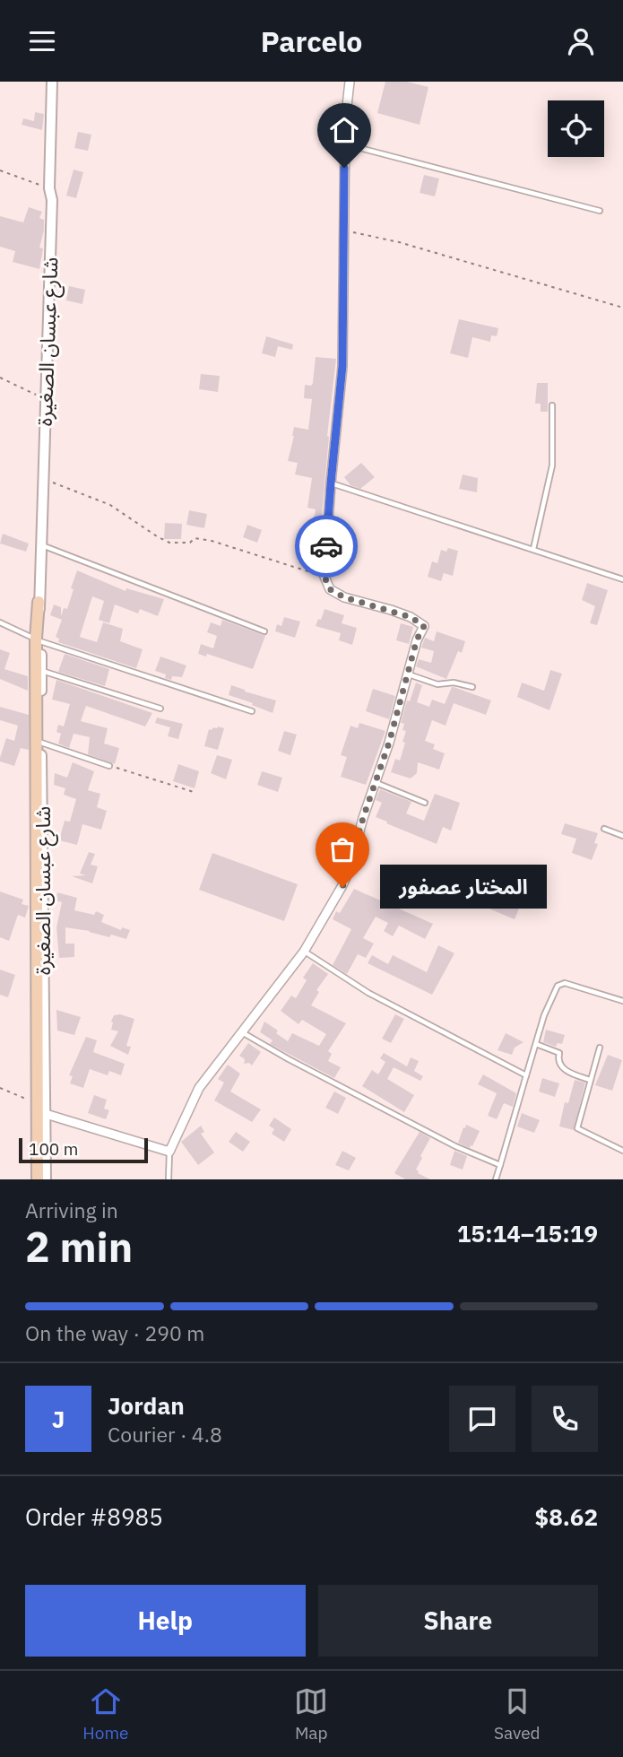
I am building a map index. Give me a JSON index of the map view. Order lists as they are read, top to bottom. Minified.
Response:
{"streets":{"main road":["شارع عبسان الصغيرة"]},"places":["المختار عصفور"],"scale_bar":"100 m","page":{"header":"Parcelo","bubble":"المختار عصفور","scale":"100 m","heading":["2 min","Arriving in","15:14–15:19"],"panel":["Jordan","Courier · 4.8","Order #8985","$8.62"],"bar":"On the way · 290 m","round":"J","buttons":["Help","Share"],"tabs":["Home","Map","Saved"]}}
